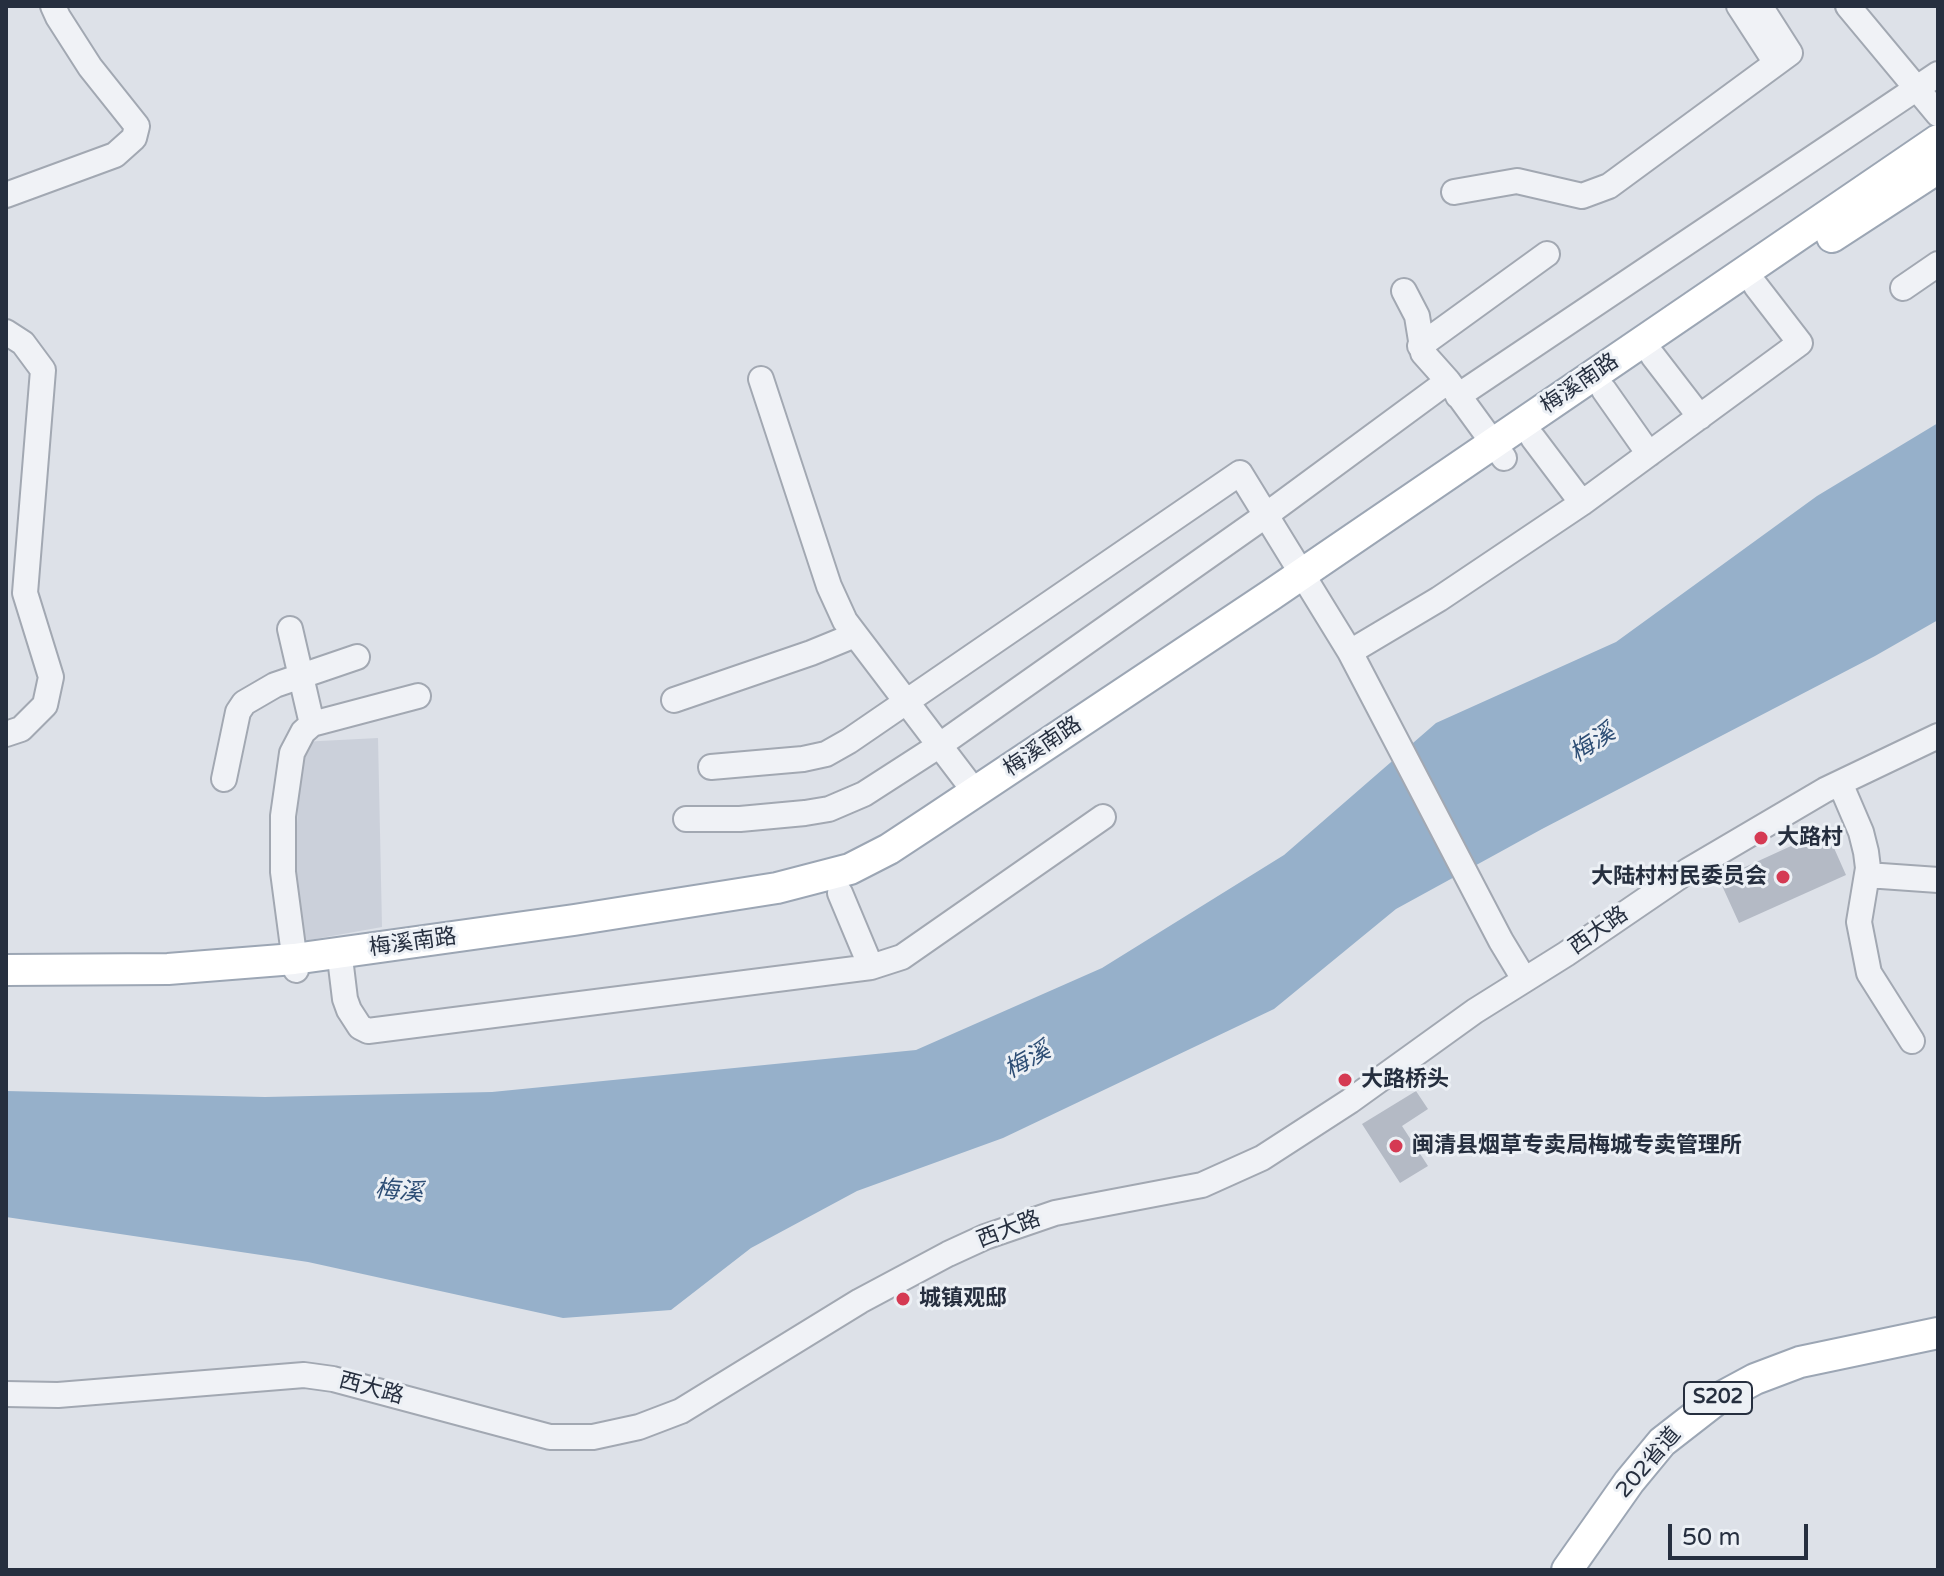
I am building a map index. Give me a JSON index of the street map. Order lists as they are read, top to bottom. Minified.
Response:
{"streets":{"main road":["梅溪南路","S202","202省道"],"street":["西大路"]},"water":["梅溪"],"places":["大路村","大陆村村民委员会","大路桥头","闽清县烟草专卖局梅城专卖管理所","城镇观邸"],"scale_bar":"50 m"}
